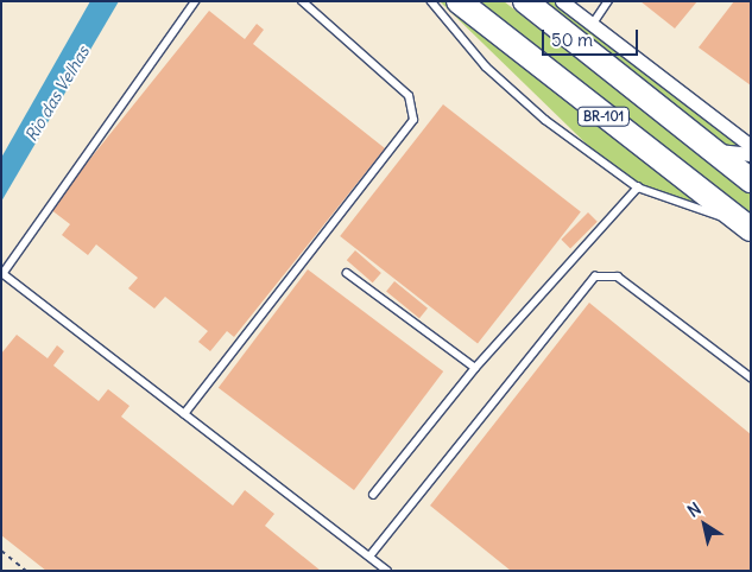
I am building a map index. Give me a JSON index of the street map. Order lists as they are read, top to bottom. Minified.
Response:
{"streets":{"highway":["BR-101"]},"water":["Rio das Velhas"],"scale_bar":"50 m","north":"top left"}
